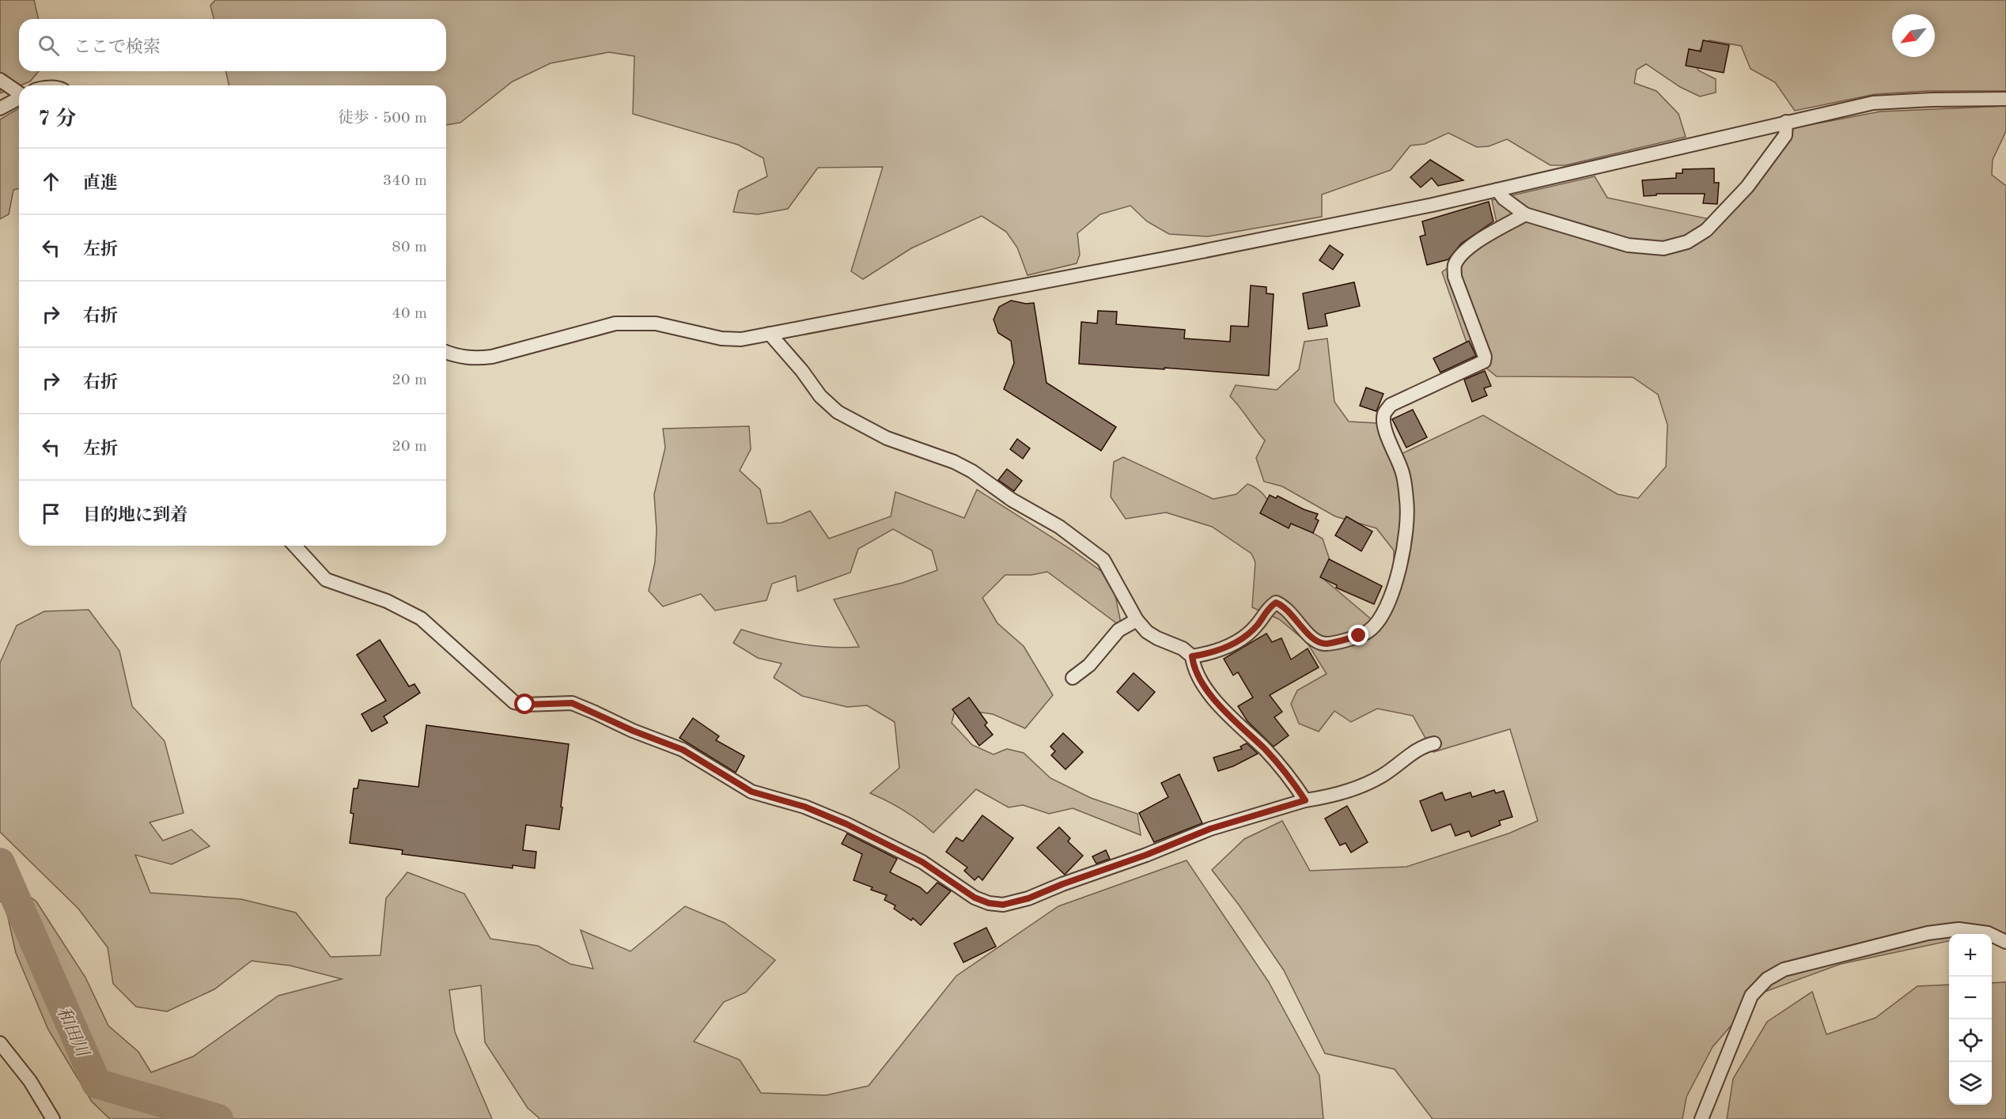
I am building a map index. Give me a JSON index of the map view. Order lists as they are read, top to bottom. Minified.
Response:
{"water":["和田川"],"north":"bottom left","page":{"search":"ここで検索","heading":["7 分","徒歩 · 500 m"],"list":[["直進","340 m"],["左折","80 m"],["右折","40 m"],["右折","20 m"],["左折","20 m"],"目的地に到着"],"map_buttons":["+","−"]}}
